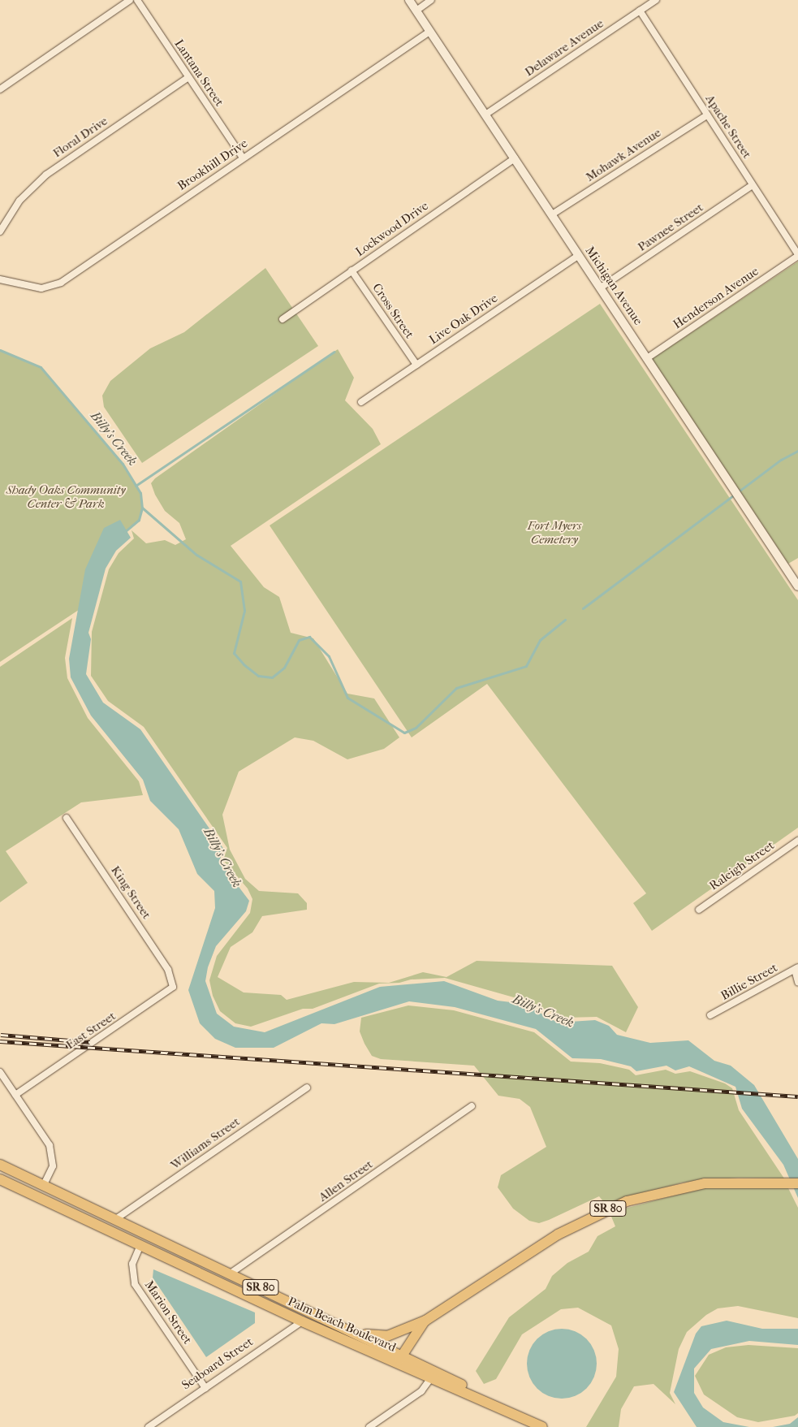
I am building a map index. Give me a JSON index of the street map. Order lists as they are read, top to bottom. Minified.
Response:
{"streets":{"main road":["SR 80","Palm Beach Boulevard"],"street":["Delaware Avenue","Lantana Street","Apache Street","Floral Drive","Mohawk Avenue","Brookhill Drive","Pawnee Street","Lockwood Drive","Michigan Avenue","Henderson Avenue","Cross Street","Live Oak Drive","Raleigh Street","King Street","Billie Street","East Street","Williams Street","Allen Street","Marion Street","Seaboard Street"]},"crossings":[["Delaware Avenue","Apache Street"],["Delaware Avenue","Michigan Avenue"],["Lantana Street","Floral Drive"],["Lantana Street","Brookhill Drive"],["Apache Street","Mohawk Avenue"],["Apache Street","Pawnee Street"],["Apache Street","Henderson Avenue"],["Mohawk Avenue","Michigan Avenue"],["Brookhill Drive","Michigan Avenue"],["Pawnee Street","Michigan Avenue"],["Lockwood Drive","Michigan Avenue"],["Lockwood Drive","Cross Street"],["Michigan Avenue","Henderson Avenue"],["Michigan Avenue","Live Oak Drive"],["Cross Street","Live Oak Drive"],["King Street","East Street"],["Williams Street","Palm Beach Boulevard"],["Allen Street","Palm Beach Boulevard"],["SR 80","Palm Beach Boulevard"],["Marion Street","Palm Beach Boulevard"],["Marion Street","Seaboard Street"],["Palm Beach Boulevard","Seaboard Street"]],"water":["Billy's Creek"],"parks":["Shady Oaks Community Center & Park","Fort Myers Cemetery"]}
